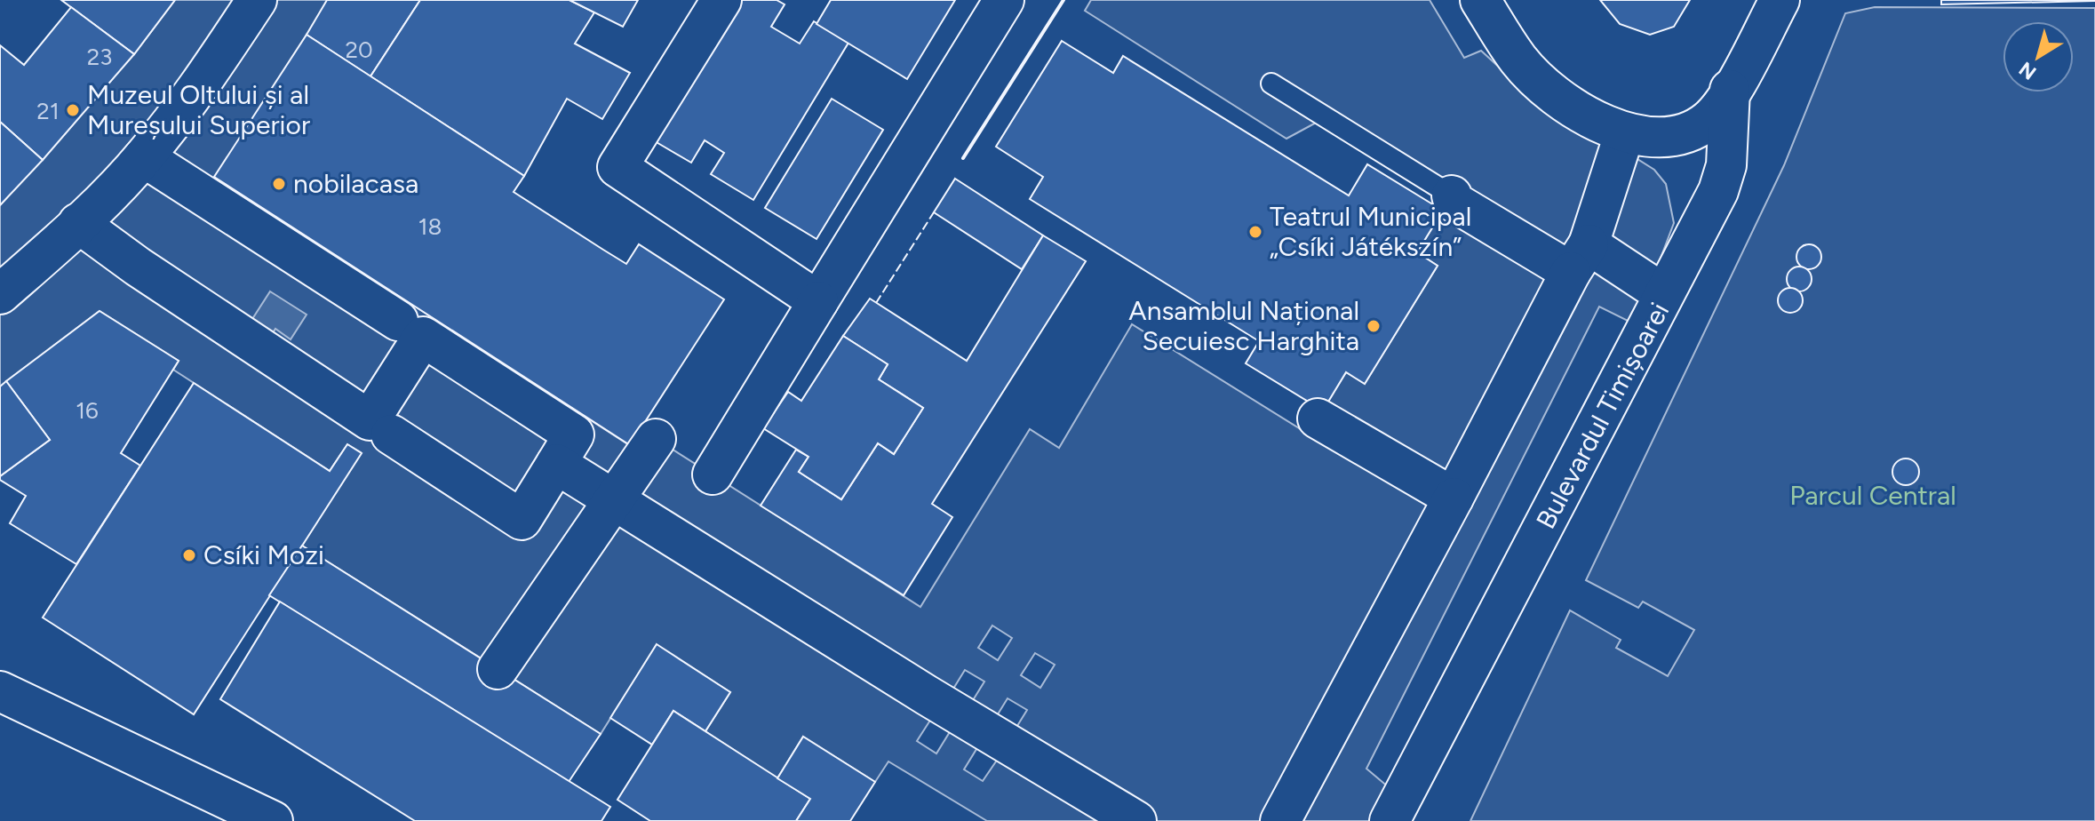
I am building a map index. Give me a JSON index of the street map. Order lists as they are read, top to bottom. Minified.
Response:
{"streets":{"street":["Bulevardul Timișoarei"]},"parks":["Parcul Central"],"places":["Muzeul Oltului și al Mureșului Superior","nobilacasa","Teatrul Municipal „Csíki Játékszín”","Ansamblul Național Secuiesc Harghita","Csíki Mozi"],"house_numbers":["20","23","21","18","16"],"north":"bottom left"}
